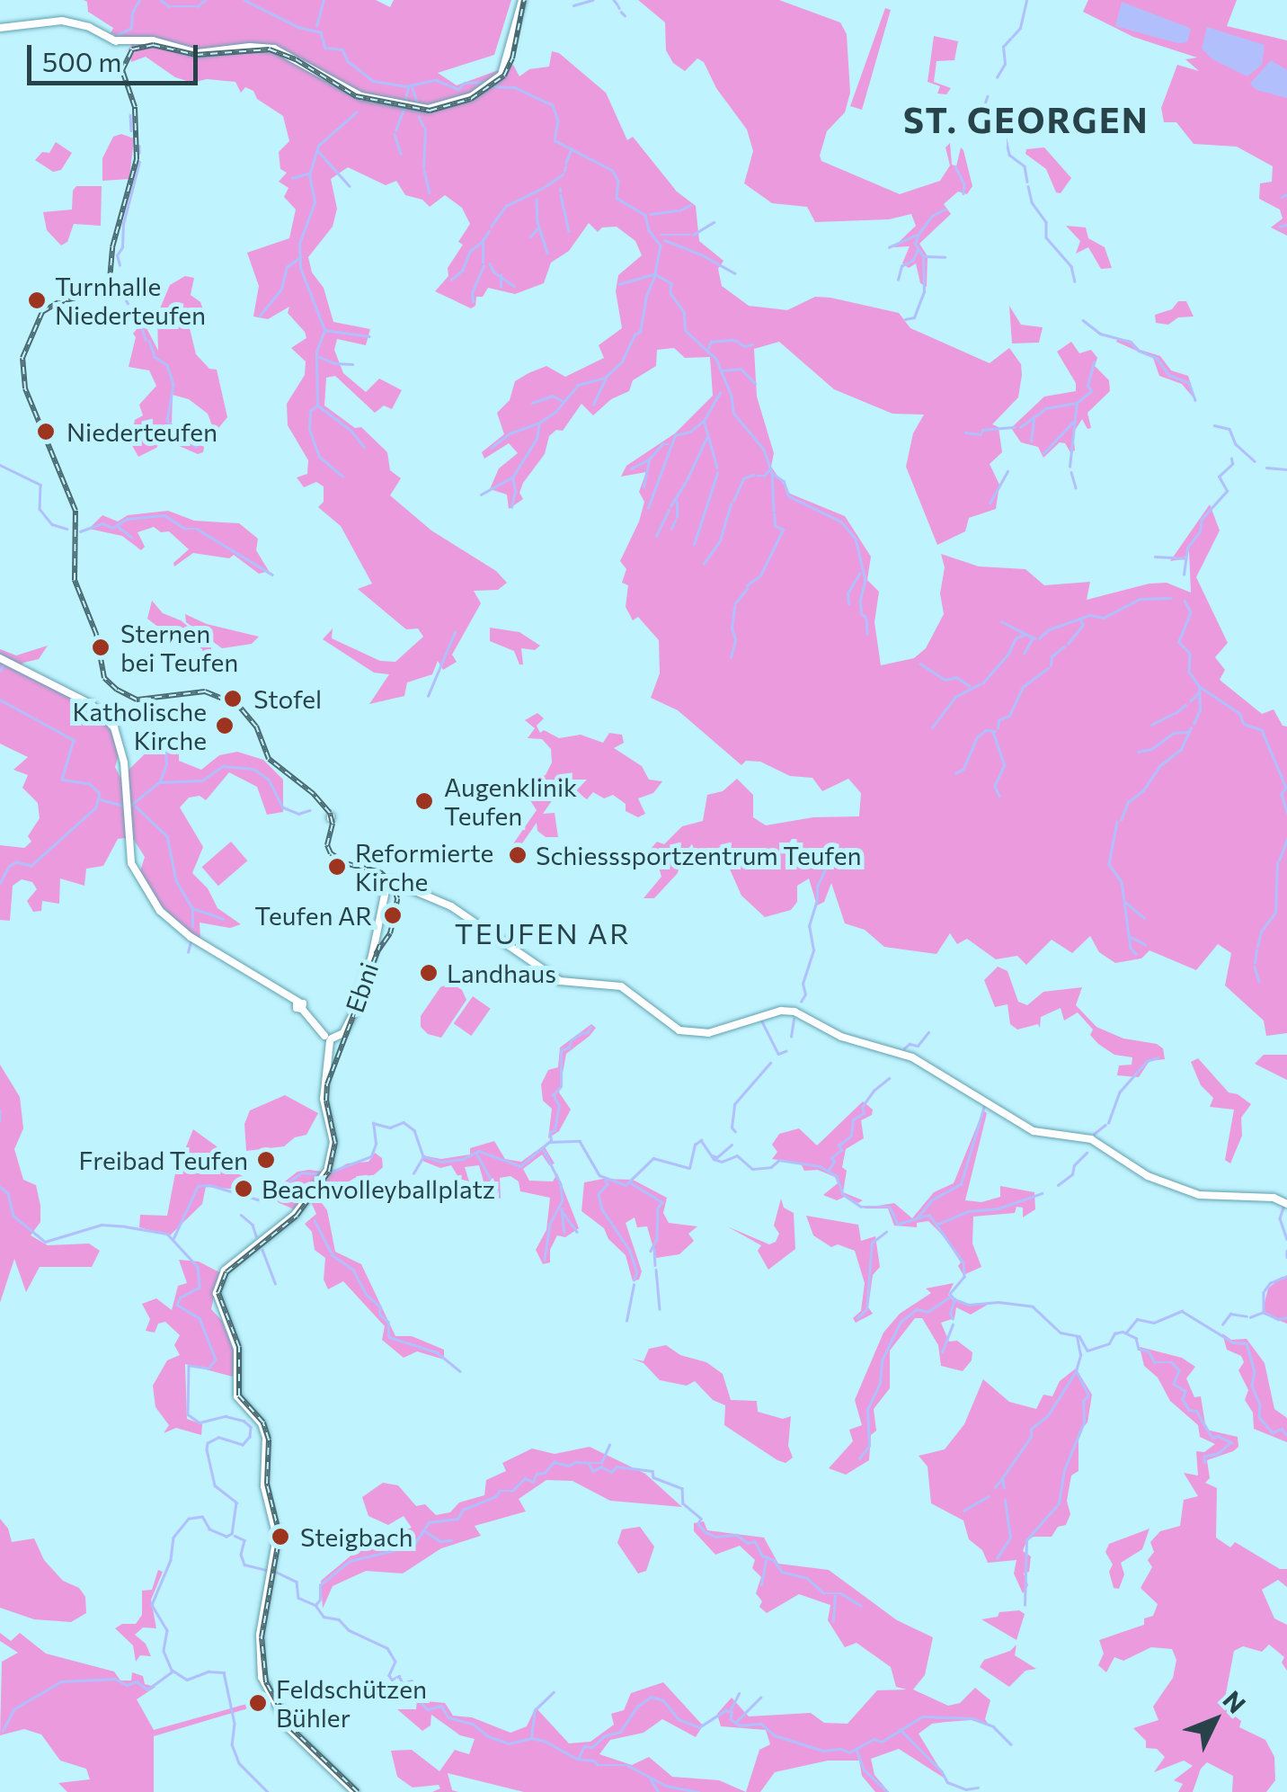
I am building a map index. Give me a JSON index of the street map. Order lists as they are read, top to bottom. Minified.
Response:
{"streets":{"main road":["Ebni"]},"districts":["ST. GEORGEN","TEUFEN AR"],"places":["Turnhalle Niederteufen","Niederteufen","Sternen bei Teufen","Stofel","Katholische Kirche","Augenklinik Teufen","Schiesssportzentrum Teufen","Reformierte Kirche","Teufen AR","Landhaus","Freibad Teufen","Beachvolleyballplatz","Steigbach","Feldschützen Bühler"],"scale_bar":"500 m","north":"top right"}
